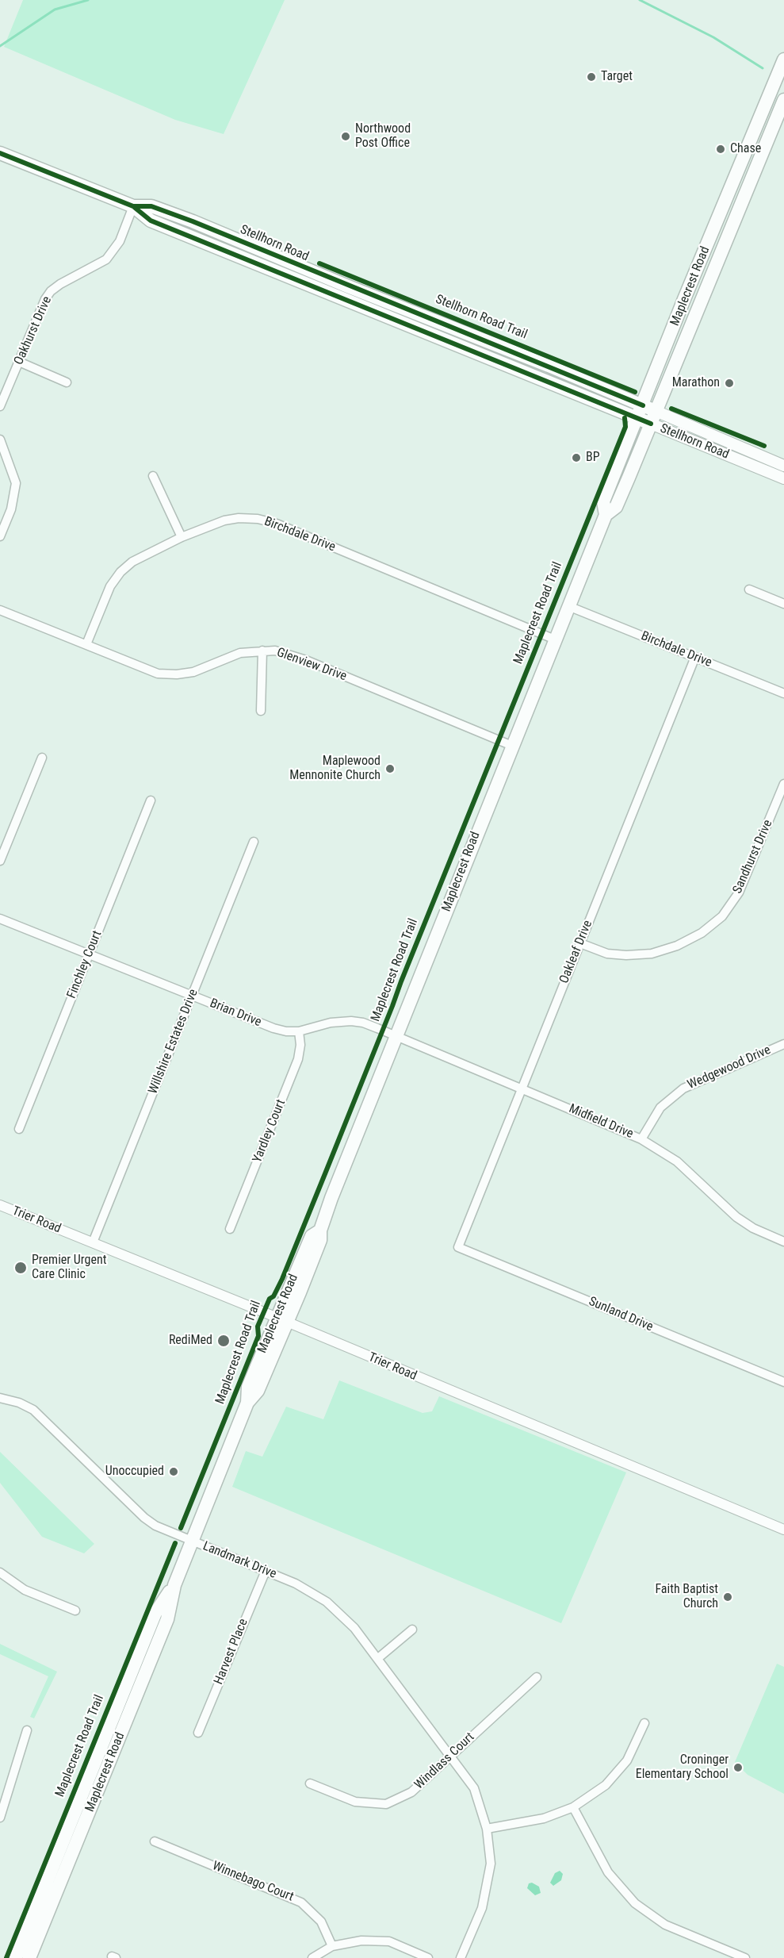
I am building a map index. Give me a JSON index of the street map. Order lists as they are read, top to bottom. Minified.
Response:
{"streets":{"main road":["Stellhorn Road","Maplecrest Road"],"street":["Oakhurst Drive","Birchdale Drive","Glenview Drive","Sandhurst Drive","Oakleaf Drive","Finchley Court","Brian Drive","Willshire Estates Drive","Wedgewood Drive","Midfield Drive","Yardley Court","Trier Road","Sunland Drive","Landmark Drive","Harvest Place","Windlass Court","Winnebago Court"],"cycle path":["Stellhorn Road Trail","Maplecrest Road Trail"]},"crossings":[["Stellhorn Road","Maplecrest Road"],["Stellhorn Road","Oakhurst Drive"],["Maplecrest Road","Birchdale Drive"],["Maplecrest Road","Glenview Drive"],["Maplecrest Road","Brian Drive"],["Maplecrest Road","Midfield Drive"],["Maplecrest Road","Trier Road"],["Maplecrest Road","Landmark Drive"],["Birchdale Drive","Glenview Drive"],["Birchdale Drive","Oakleaf Drive"],["Sandhurst Drive","Oakleaf Drive"],["Oakleaf Drive","Midfield Drive"],["Oakleaf Drive","Sunland Drive"],["Finchley Court","Brian Drive"],["Brian Drive","Willshire Estates Drive"],["Brian Drive","Midfield Drive"],["Brian Drive","Yardley Court"],["Willshire Estates Drive","Trier Road"],["Wedgewood Drive","Midfield Drive"],["Landmark Drive","Harvest Place"],["Landmark Drive","Windlass Court"]],"places":["Target","Northwood Post Office","Chase","Marathon","BP","Maplewood Mennonite Church","Premier Urgent Care Clinic","RediMed","Unoccupied","Faith Baptist Church","Croninger Elementary School"]}
